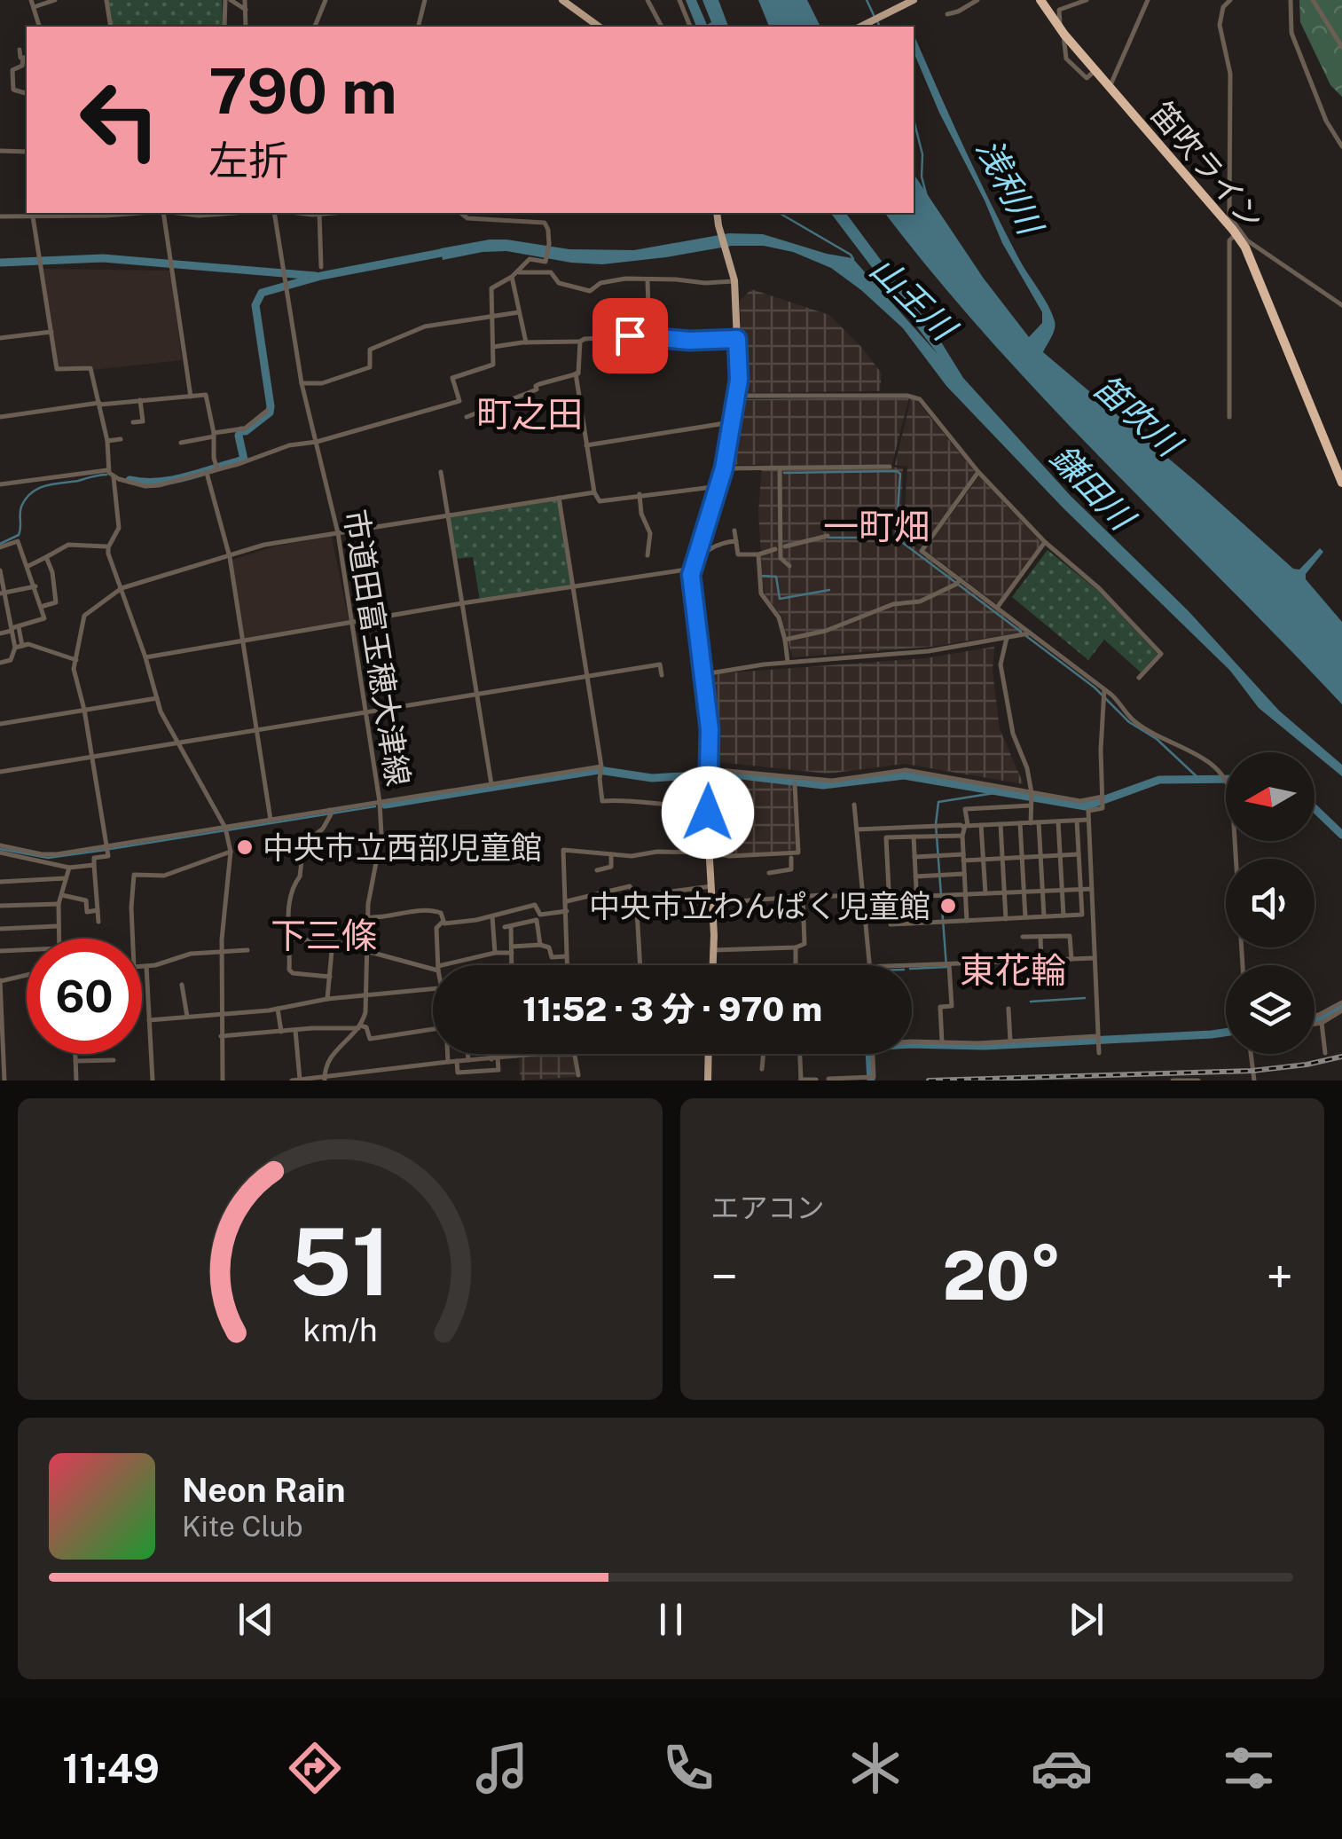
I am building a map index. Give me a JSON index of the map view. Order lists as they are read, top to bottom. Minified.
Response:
{"streets":{"highway":["笛吹ライン"],"street":["市道田富玉穂大津線"]},"districts":["町之田","一町畑","下三條","東花輪"],"water":["浅利川","山王川","笛吹川","鎌田川"],"places":["中央市立西部児童館","中央市立わんぱく児童館"],"north":"left","page":{"turn":["790 m","左折"],"limit":"60","trip":"11:52 · 3 分 · 970 m","tile":"エアコン","heat":["−","20°","+"],"song":["Neon Rain","Kite Club"],"tabs":"11:49","gauge":["51","km/h"]}}
